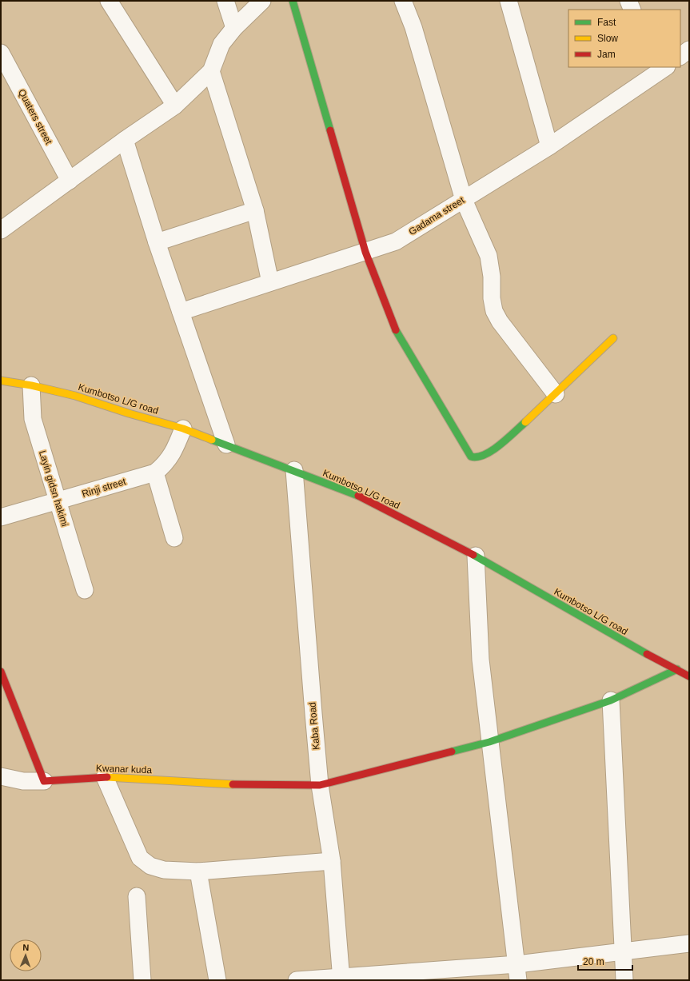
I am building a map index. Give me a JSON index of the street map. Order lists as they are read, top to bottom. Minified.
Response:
{"streets":{"street":["Quaters street","Gadama street","Kumbotso L/G road","Rinji street","Layin gidsn hakimi","Kaba Road","Kwanar kuda"]},"crossings":[["Kumbotso L/G road","Rinji street"],["Kumbotso L/G road","Layin gidsn hakimi"],["Kumbotso L/G road","Kaba Road"],["Kumbotso L/G road","Kwanar kuda"],["Rinji street","Layin gidsn hakimi"],["Kaba Road","Kwanar kuda"]],"legend":["Fast","Slow","Jam"],"scale_bar":"20 m","north":"top"}
